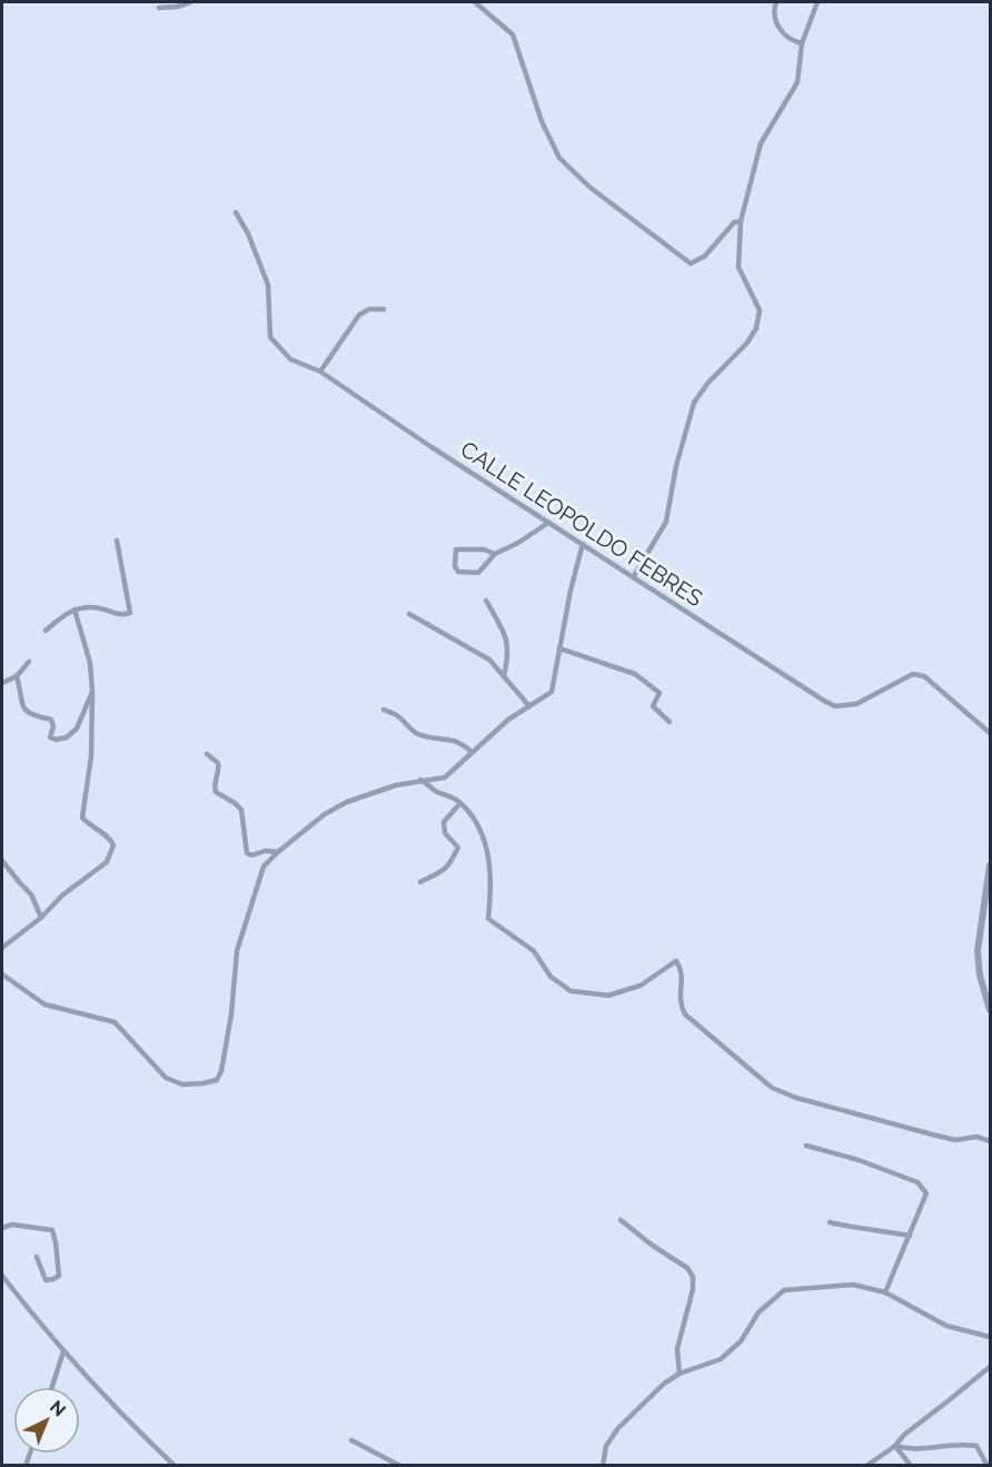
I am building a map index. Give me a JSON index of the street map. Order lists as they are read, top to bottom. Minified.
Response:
{"streets":{"street":["CALLE LEOPOLDO FEBRES"]},"north":"top right"}
